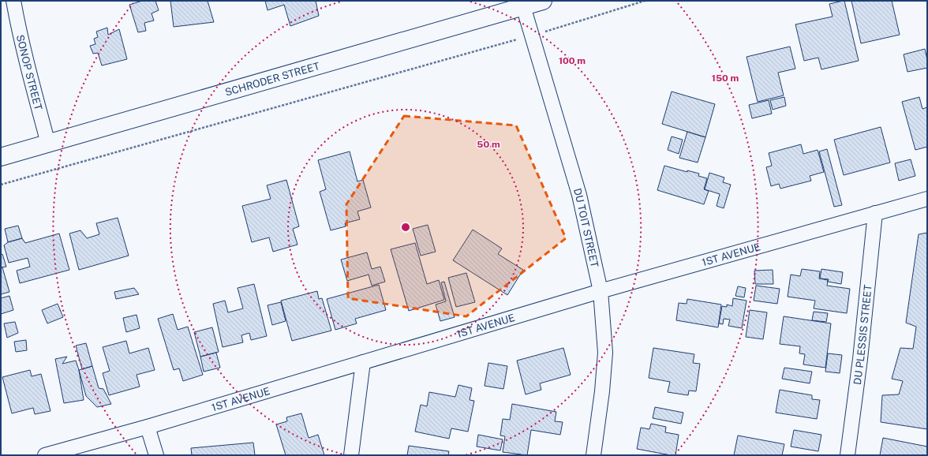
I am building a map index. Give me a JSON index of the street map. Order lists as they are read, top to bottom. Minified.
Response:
{"streets":{"highway":["SCHRODER STREET"],"street":["SONOP STREET","DU TOIT STREET","1ST AVENUE","DU PLESSIS STREET"]},"crossings":[["SONOP STREET","SCHRODER STREET"],["SCHRODER STREET","DU TOIT STREET"],["DU TOIT STREET","1ST AVENUE"],["1ST AVENUE","DU PLESSIS STREET"]],"rings":["100 m","150 m","50 m"]}
